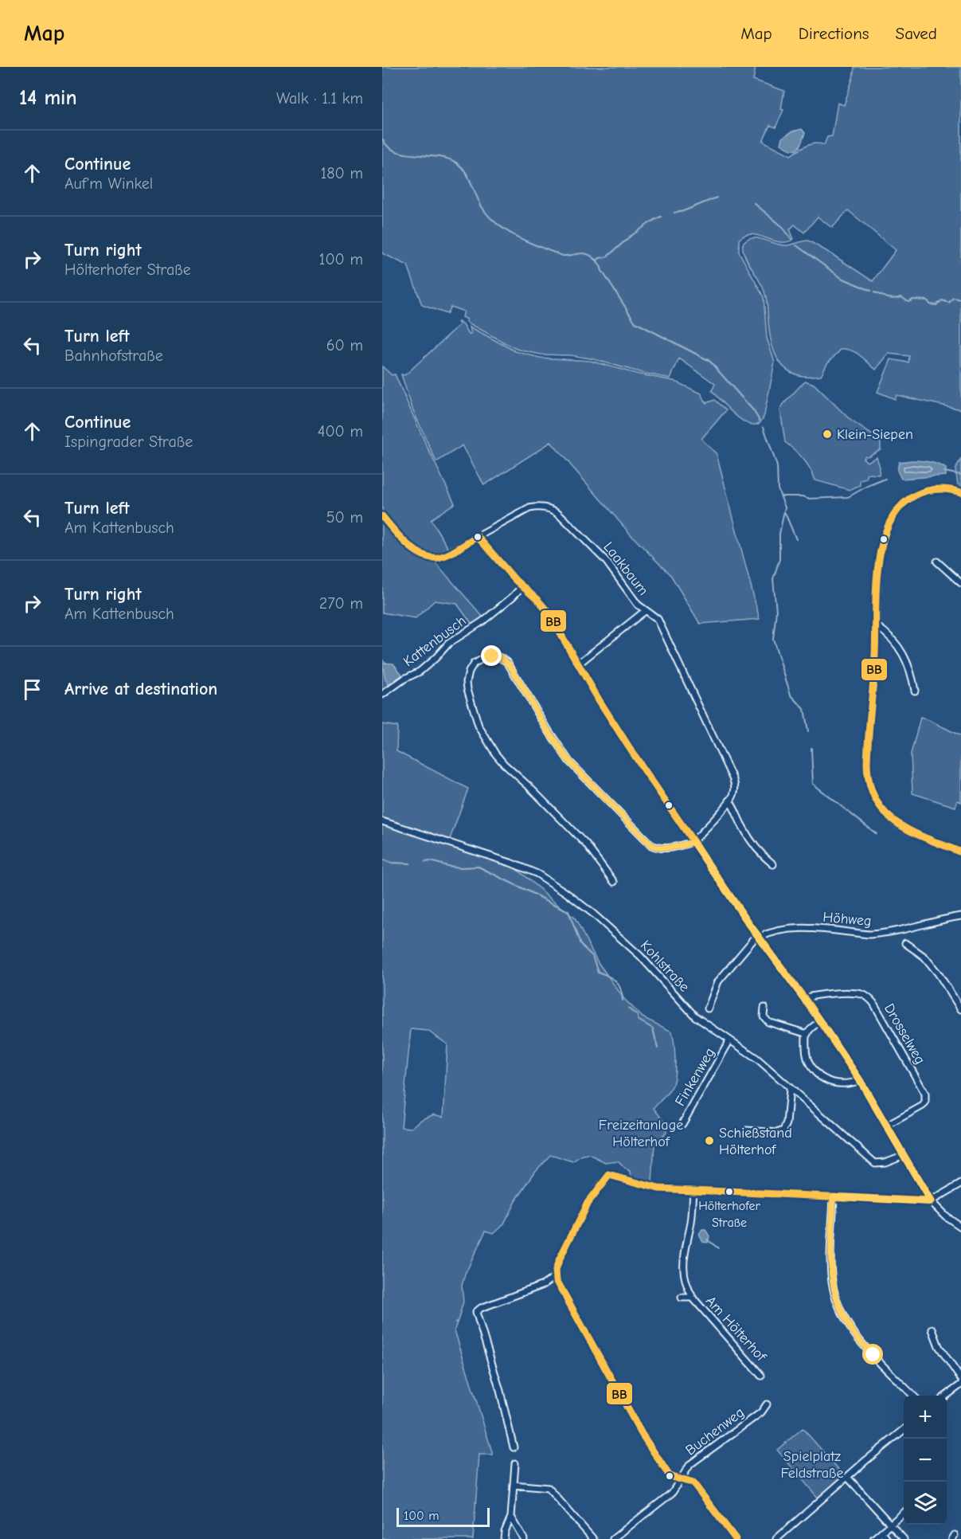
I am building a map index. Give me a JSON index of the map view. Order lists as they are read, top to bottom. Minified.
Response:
{"streets":{"street":["Laakbaum","Kattenbusch","Höhweg","Kohlstraße","Drosselweg","Finkenweg","Am Hölterhof","Buchenweg"]},"crossings":[["Kohlstraße","Finkenweg"]],"parks":["Freizeitanlage Hölterhof","Spielplatz Feldstraße"],"places":["Klein-Siepen","Schießstand Hölterhof","Hölterhofer Straße"],"lines":["transit line BB"],"scale_bar":"100 m","page":{"header":"Map","nav":["Map","Directions","Saved"],"heading":["14 min","Walk · 1.1 km"],"list":[["Continue","Auf'm Winkel","180 m"],["Turn right","Hölterhofer Straße","100 m"],["Turn left","Bahnhofstraße","60 m"],["Continue","Ispingrader Straße","400 m"],["Turn left","Am Kattenbusch","50 m"],["Turn right","Am Kattenbusch","270 m"],"Arrive at destination"],"map_buttons":["+","−"],"scale":"100 m"}}
